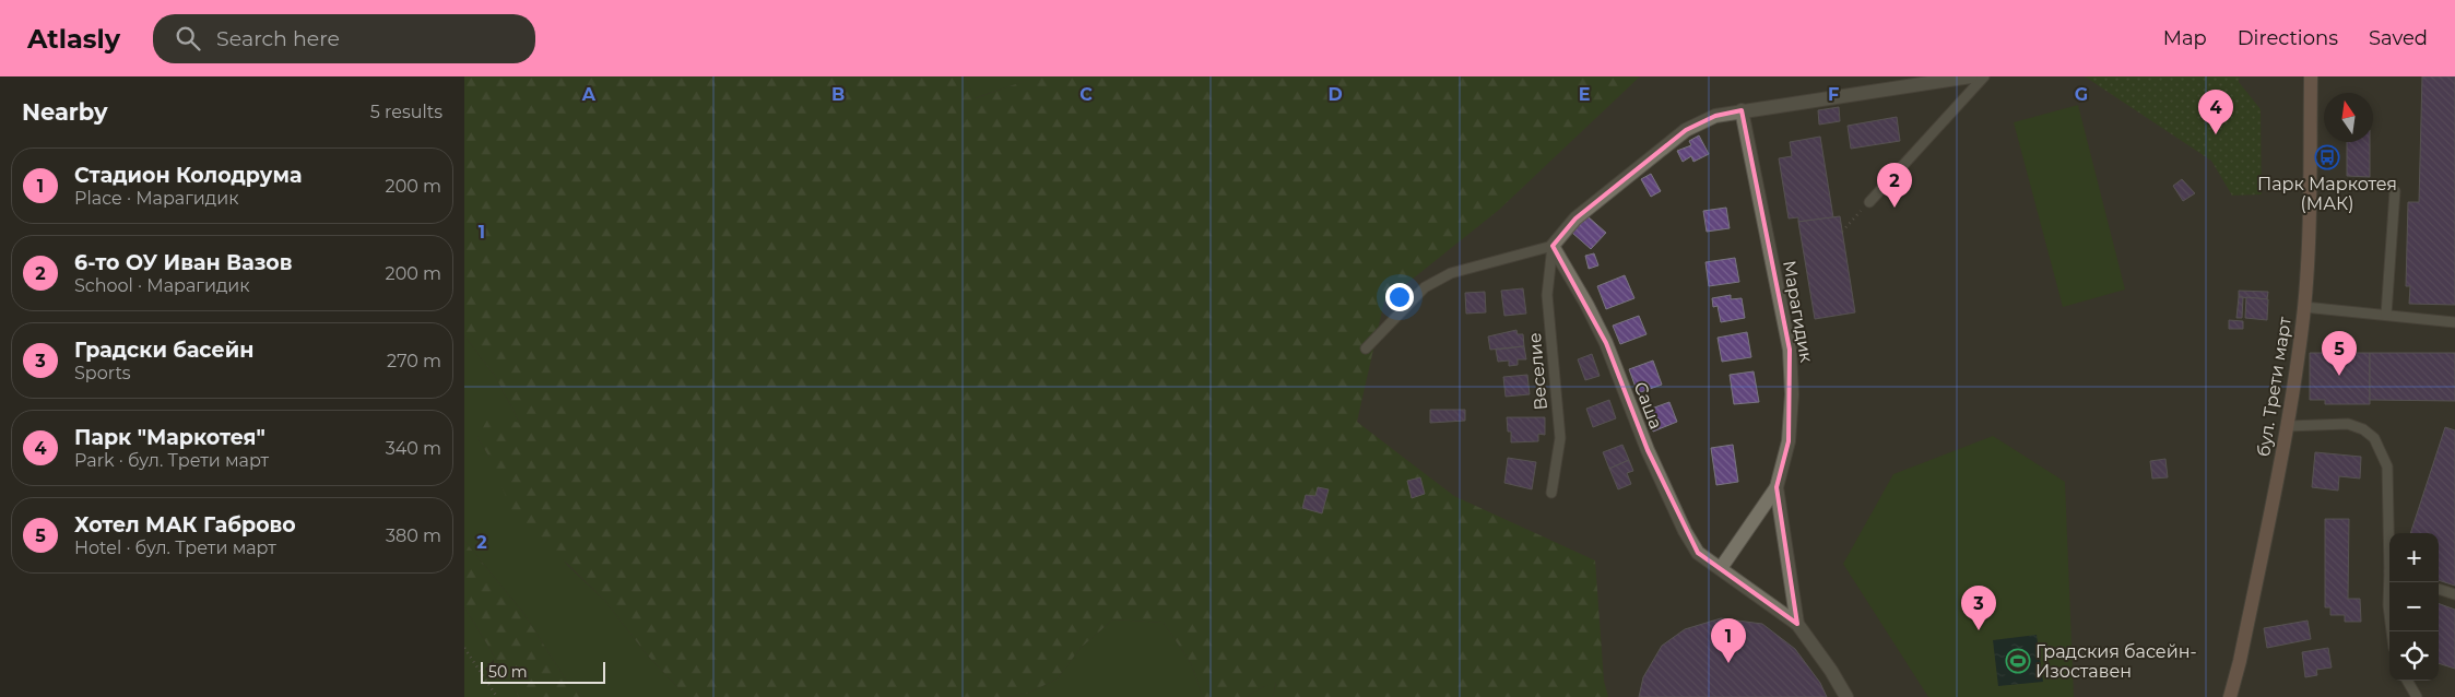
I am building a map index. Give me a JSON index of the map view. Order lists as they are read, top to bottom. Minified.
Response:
{"streets":{"street":["Марагидик","бул. Трети март","Саша"],"lane":["Веселие"]},"crossings":[["Марагидик","Саша"],["Веселие","Саша"]],"places":{"bus stop":["Парк Маркотея (МАК)"],"sports":["Градския басейн- Изоставен"]},"scale_bar":"50 m","north":"top","page":{"header":"Atlasly","search":"Search here","nav":["Map","Directions","Saved"],"heading":["Nearby","5 results"],"pins":["4","2","5","3","1"],"list":[{"mark":"1","name":"Стадион Колодрума","note":"Place · Марагидик","value":"200 m"},{"mark":"2","name":"6-то ОУ Иван Вазов","note":"School · Марагидик","value":"200 m"},{"mark":"3","name":"Градски басейн","note":"Sports","value":"270 m"},{"mark":"4","name":"Парк \"Маркотея\"","note":"Park · бул. Трети март","value":"340 m"},{"mark":"5","name":"Хотел МАК Габрово","note":"Hotel · бул. Трети март","value":"380 m"}],"map_buttons":["+","−"],"scale":"50 m"},"grid":{"columns":["A","B","C","D","E","F","G"],"rows":["1","2"]}}
